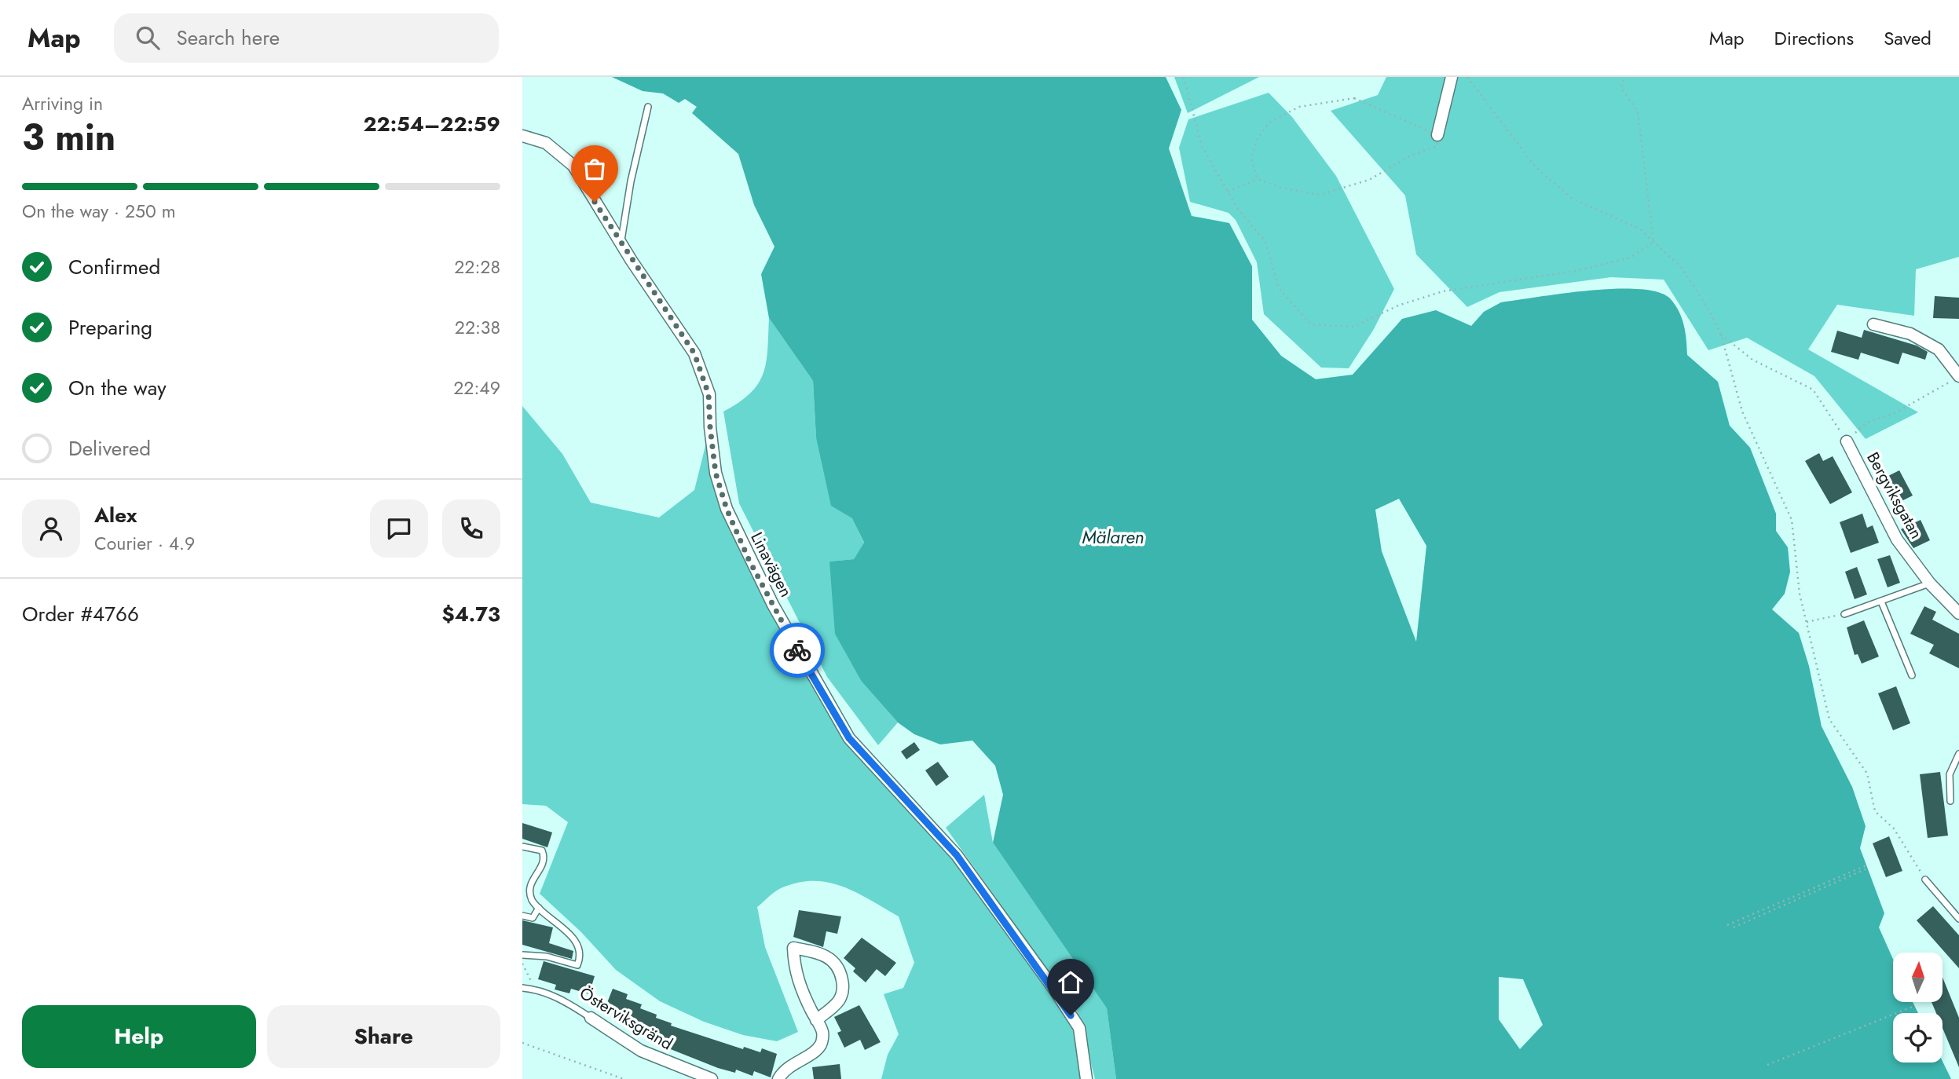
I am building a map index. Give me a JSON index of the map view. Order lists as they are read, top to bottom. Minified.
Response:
{"streets":{"street":["Bergviksgatan","Linavägen","Österviksgränd"]},"water":["Mälaren"],"north":"top","page":{"header":"Map","search":"Search here","nav":["Map","Directions","Saved"],"heading":["3 min","Arriving in","22:54–22:59"],"panel":["Alex","Courier · 4.9","Order #4766","$4.73"],"bar":"On the way · 250 m","list":[["Confirmed","22:28"],["Preparing","22:38"],["On the way","22:49"],"Delivered"],"buttons":["Help","Share"]}}
